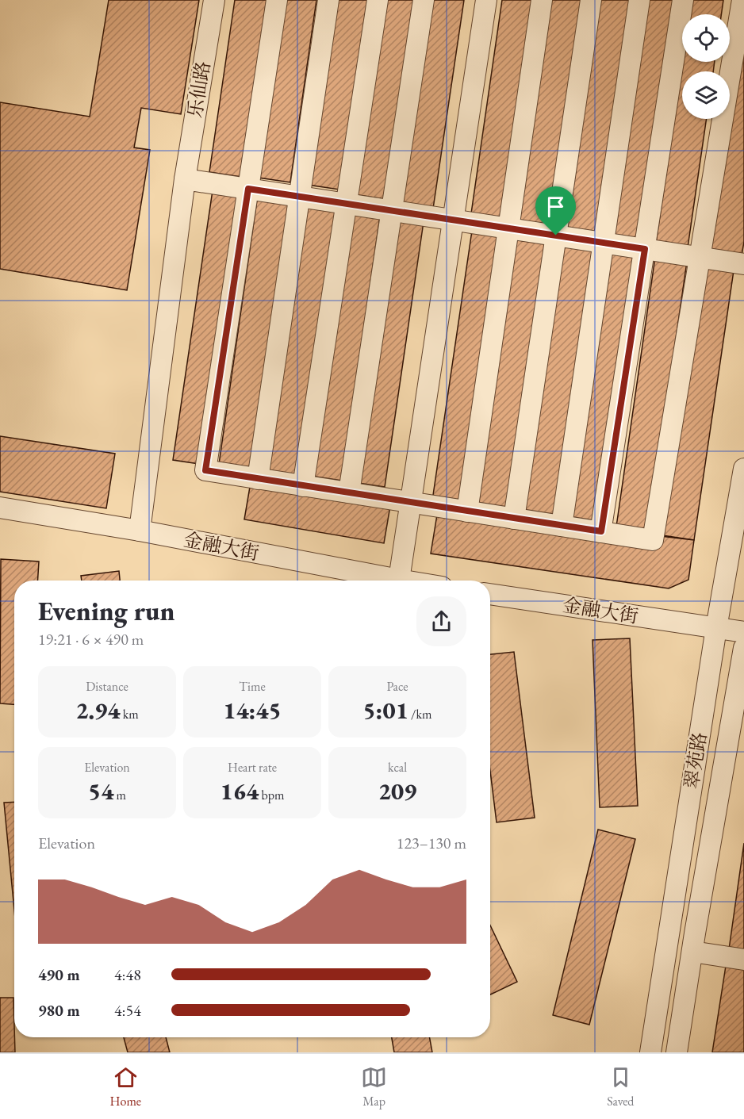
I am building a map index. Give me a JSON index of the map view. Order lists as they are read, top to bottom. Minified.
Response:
{"streets":{"street":["乐仙路","金融大街","翠苑路"]},"crossings":[["乐仙路","金融大街"],["金融大街","翠苑路"]],"page":{"heading":["Evening run","19:21 · 6 × 490 m"],"stats":[["Distance","2.94 km"],["Time","14:45"],["Pace","5:01 /km"],["Elevation","54 m"],["Heart rate","164 bpm"],["kcal","209"]],"chart":["Elevation","123–130 m"],"list":[{"name":"490 m","note":"4:48"},{"name":"980 m","note":"4:54"}],"tabs":["Home","Map","Saved"]}}
